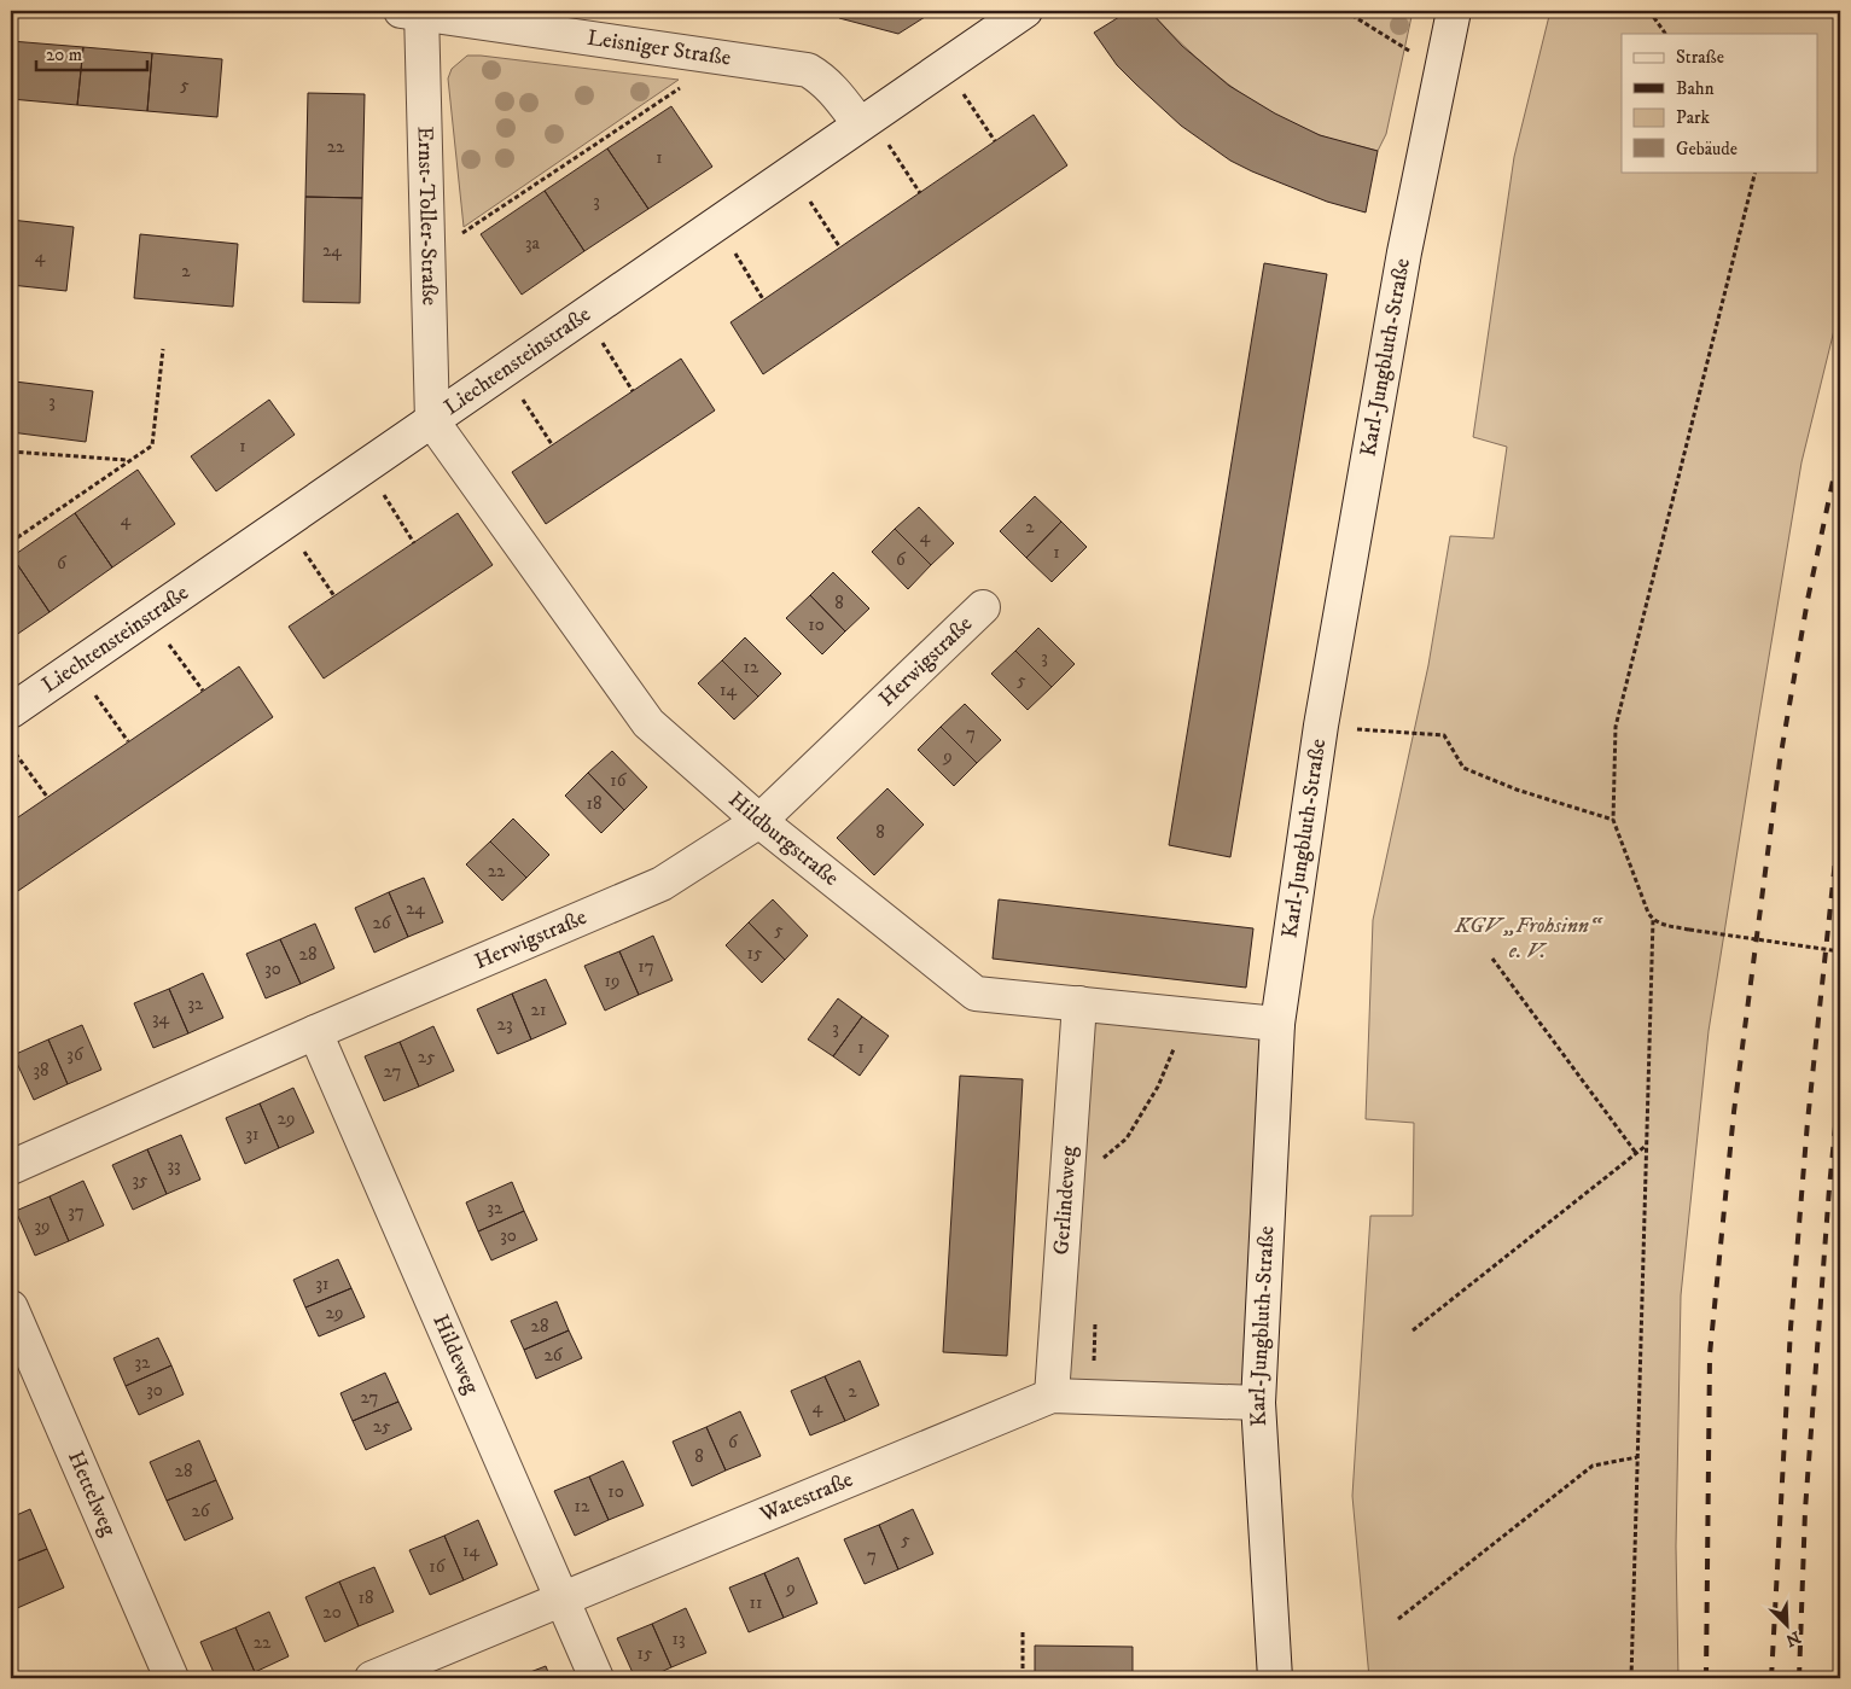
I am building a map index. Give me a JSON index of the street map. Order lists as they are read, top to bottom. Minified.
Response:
{"streets":{"street":["Leisniger Straße","Ernst-Toller-Straße","Karl-Jungbluth-Straße","Liechtensteinstraße","Herwigstraße","Hildburgstraße","Gerlindeweg","Hildeweg","Hettelweg","Watestraße"]},"crossings":[["Leisniger Straße","Ernst-Toller-Straße"],["Leisniger Straße","Liechtensteinstraße"],["Ernst-Toller-Straße","Liechtensteinstraße"],["Ernst-Toller-Straße","Hildburgstraße"],["Karl-Jungbluth-Straße","Hildburgstraße"],["Karl-Jungbluth-Straße","Watestraße"],["Liechtensteinstraße","Hildburgstraße"],["Herwigstraße","Hildburgstraße"],["Herwigstraße","Hildeweg"],["Hildburgstraße","Gerlindeweg"],["Gerlindeweg","Watestraße"],["Hildeweg","Watestraße"]],"parks":["KGV „Frohsinn“ e. V."],"house_numbers":["5","22","1","3","3a","24","4","2","3","1","4","2","4","1","6","6","8","10","3","12","5","14","7","9","16","18","8","22","24","26","5","15","28","17","30","19","32","21","34","23","3","1","36","25","38","27","29","31","33","35","32","37","39","30","31","29","28","26","32","30","2","27","4","25","6","8","28","10","12","26","5","14","7","16","9","18","11","20","13","22","15"],"legend":["Straße","Bahn","Park","Gebäude"],"scale_bar":"20 m","north":"bottom right"}
